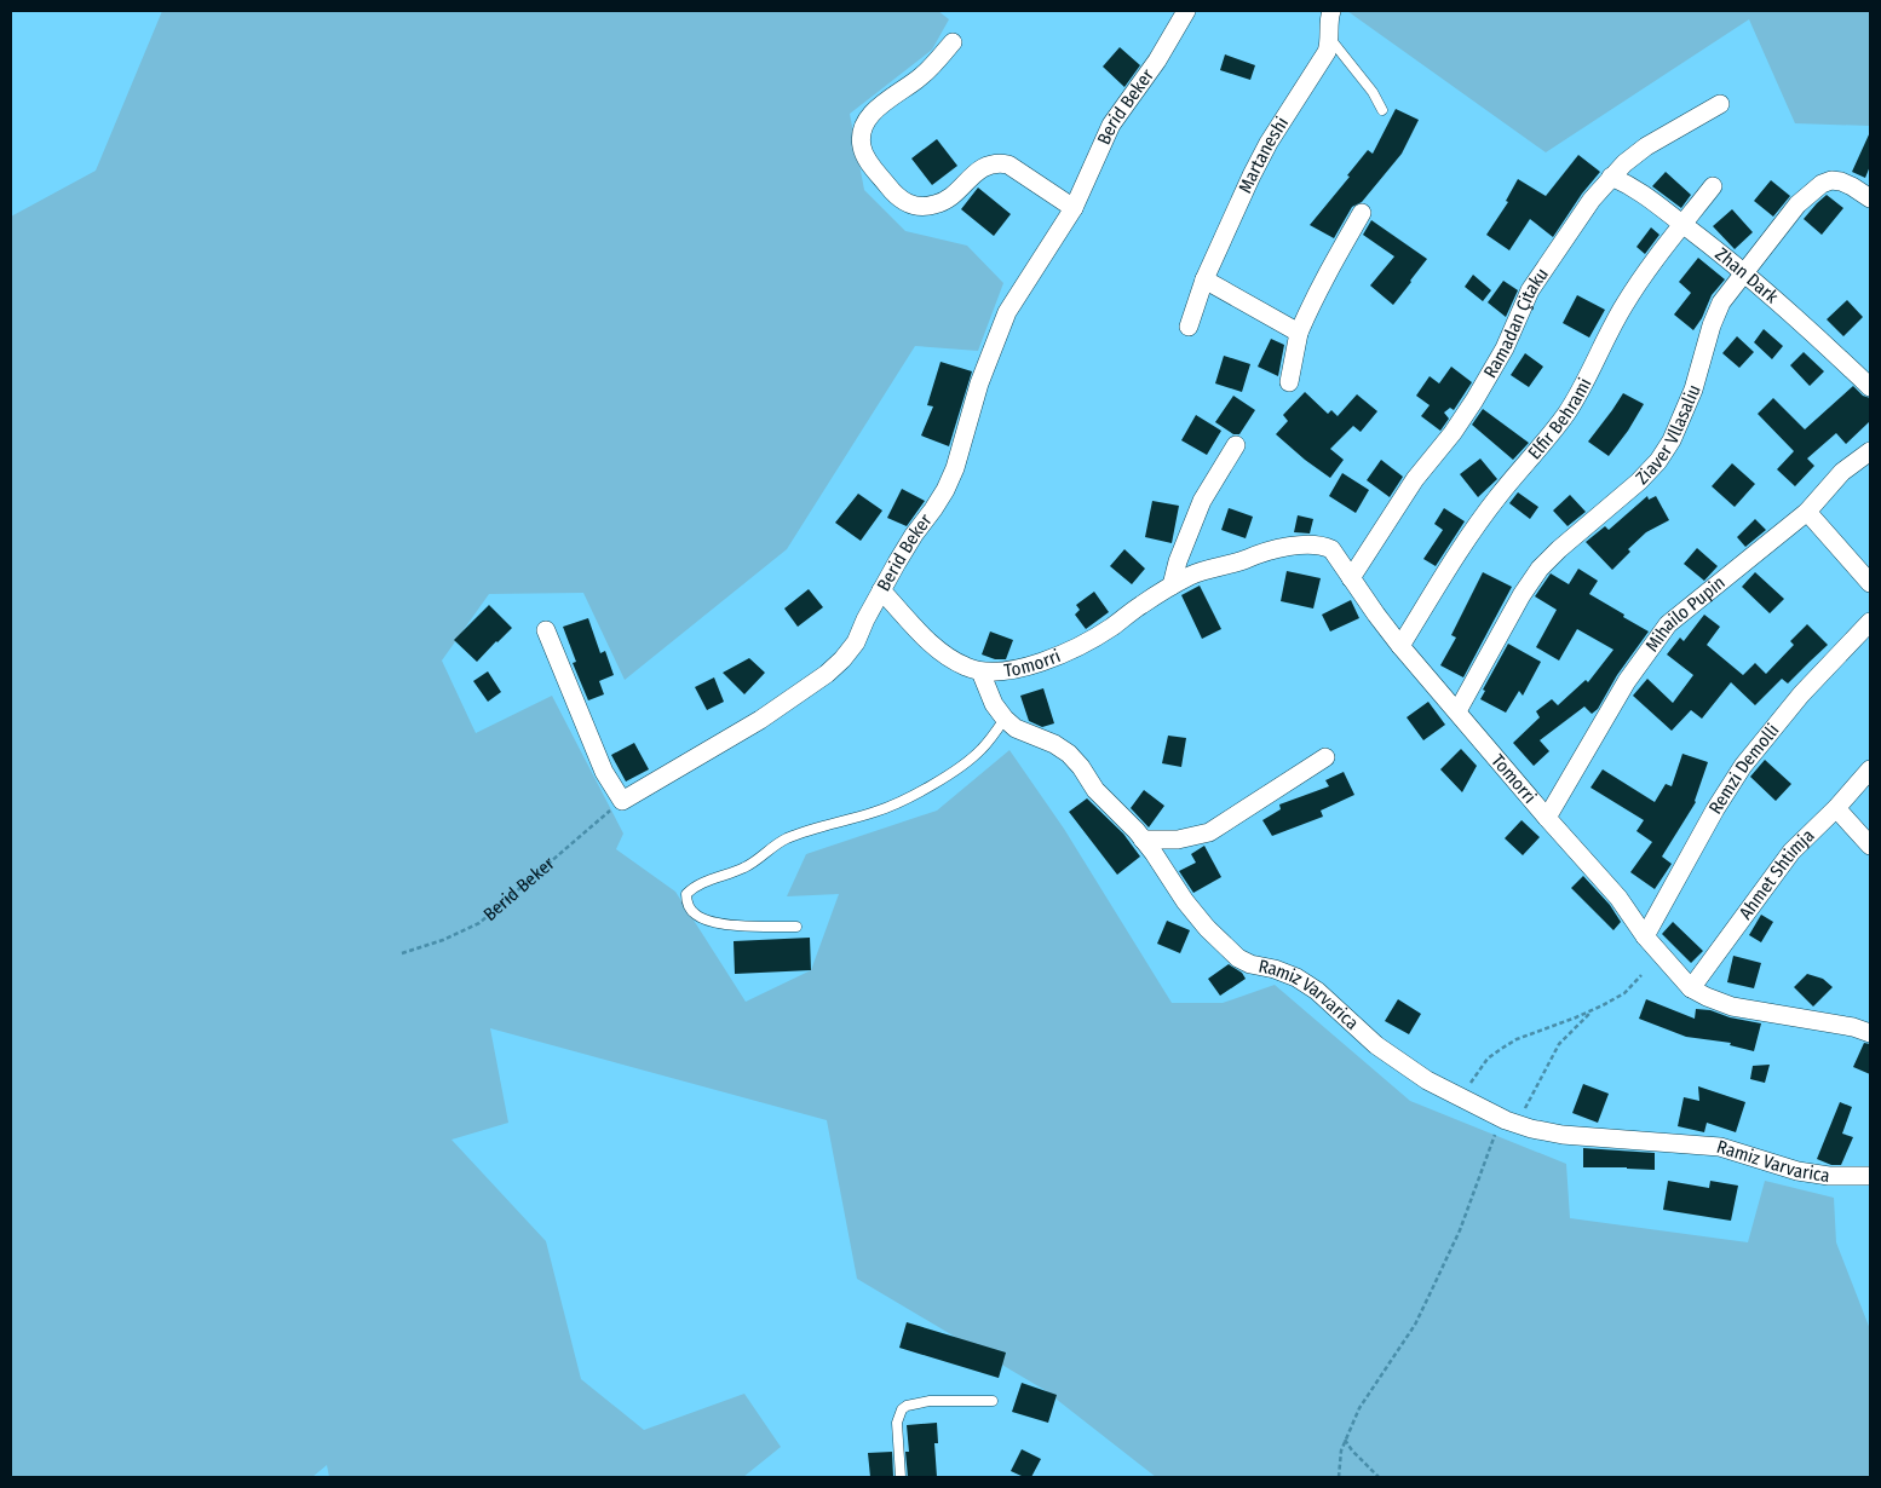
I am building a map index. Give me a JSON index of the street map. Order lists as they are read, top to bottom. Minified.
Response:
{"streets":{"street":["Berid Beker","Martaneshi","Zhan Dark","Ramadan Çitaku","Elfir Behrami","Ziaver Vllasaliu","Mihailo Pupin","Tomorri","Remzi Demolli","Ahmet Shtimja","Ramiz Varvarica"]},"crossings":[["Zhan Dark","Ramadan Çitaku"],["Zhan Dark","Elfir Behrami"],["Zhan Dark","Ziaver Vllasaliu"],["Ramadan Çitaku","Tomorri"],["Elfir Behrami","Tomorri"],["Ziaver Vllasaliu","Tomorri"],["Mihailo Pupin","Tomorri"],["Tomorri","Remzi Demolli"],["Tomorri","Ahmet Shtimja"],["Tomorri","Ramiz Varvarica"]]}
